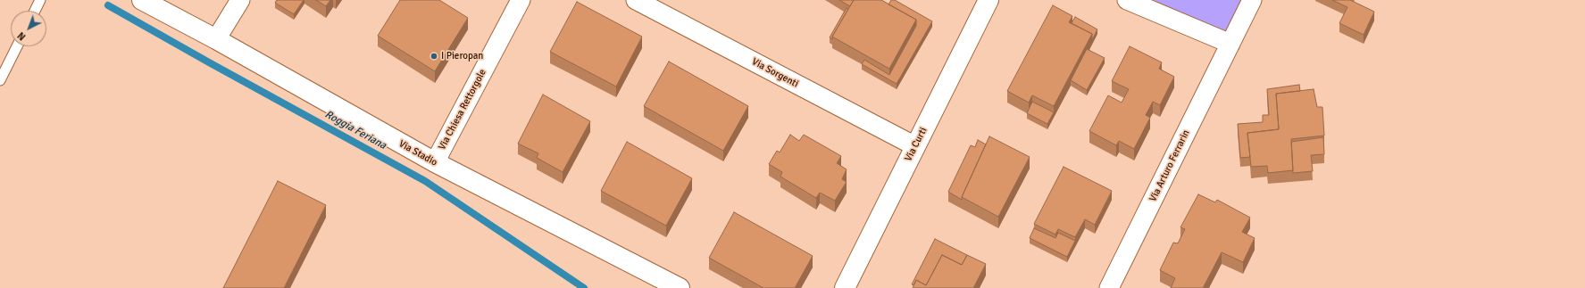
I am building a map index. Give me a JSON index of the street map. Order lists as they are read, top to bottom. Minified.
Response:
{"streets":{"street":["Via Sorgenti","Via Chiesa Rettorgole","Via Curti","Via Stadio","Via Arturo Ferrarin"]},"crossings":[["Via Sorgenti","Via Curti"],["Via Chiesa Rettorgole","Via Stadio"]],"water":["Roggia Feriana"],"places":["I Pieropan"],"north":"bottom left"}
